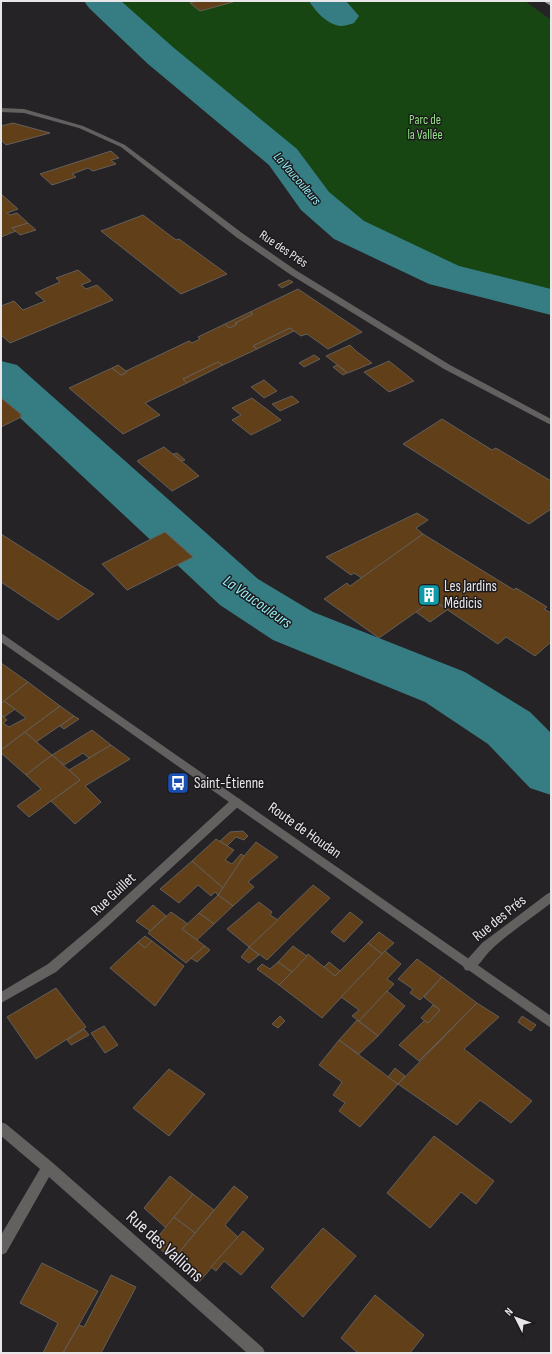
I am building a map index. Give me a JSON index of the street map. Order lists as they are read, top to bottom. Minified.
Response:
{"streets":{"street":["Rue des Prés","Route de Houdan","Rue Guillet","Rue des Vallions"]},"crossings":[["Rue des Prés","Route de Houdan"],["Route de Houdan","Rue Guillet"]],"water":["La Vaucouleurs"],"parks":["Parc de la Vallée"],"places":{"building":["Les Jardins Médicis"],"bus stop":["Saint-Étienne"]},"north":"top left"}
